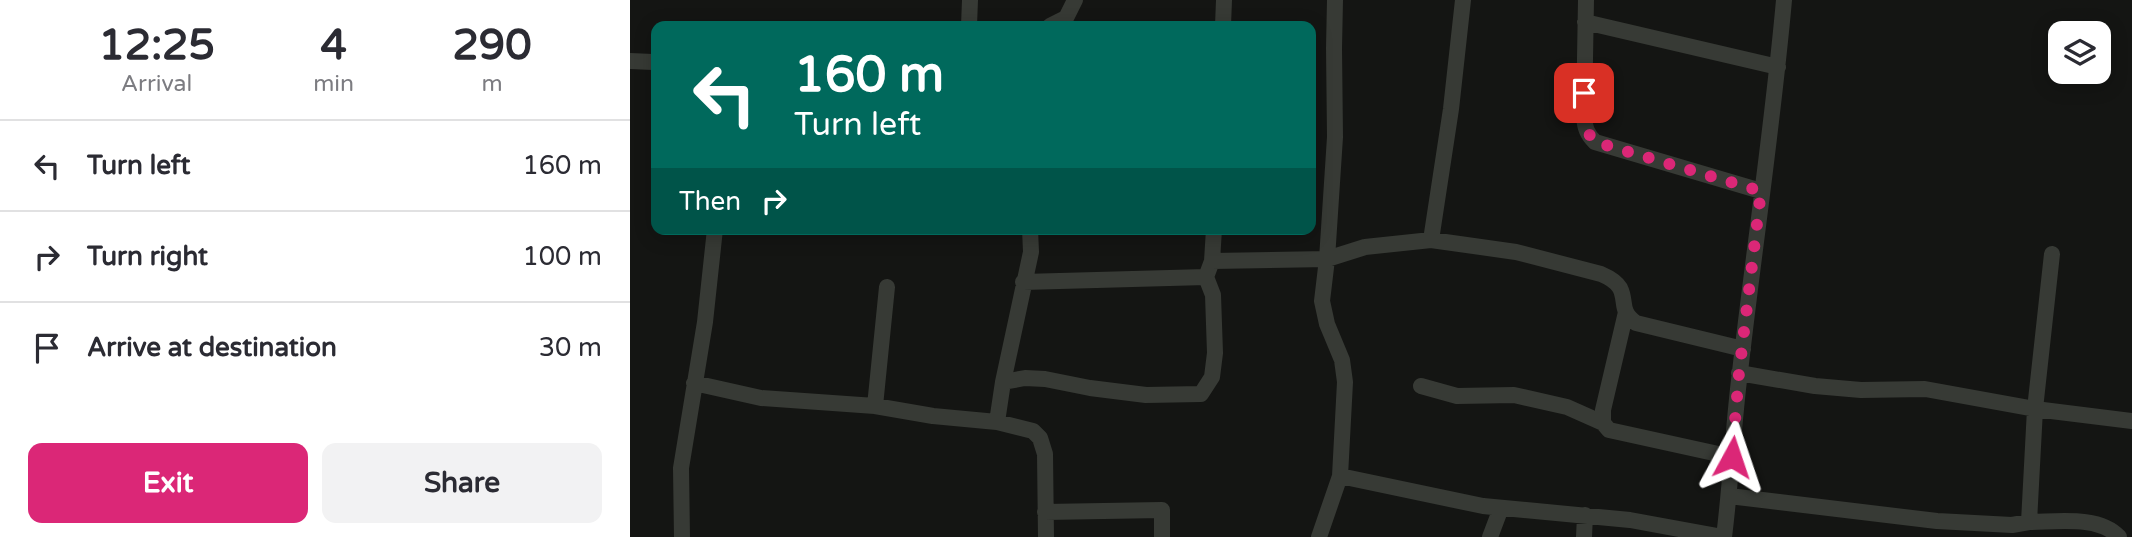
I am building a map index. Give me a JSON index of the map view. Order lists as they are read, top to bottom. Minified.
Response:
{"page":{"eta":["12:25","Arrival","4","min","290","m"],"turn":["160 m","Turn left"],"list":[{"name":"Turn left","value":"160 m"},{"name":"Turn right","value":"100 m"},{"name":"Arrive at destination","value":"30 m"}],"then":"Then","buttons":["Exit","Share"]}}
